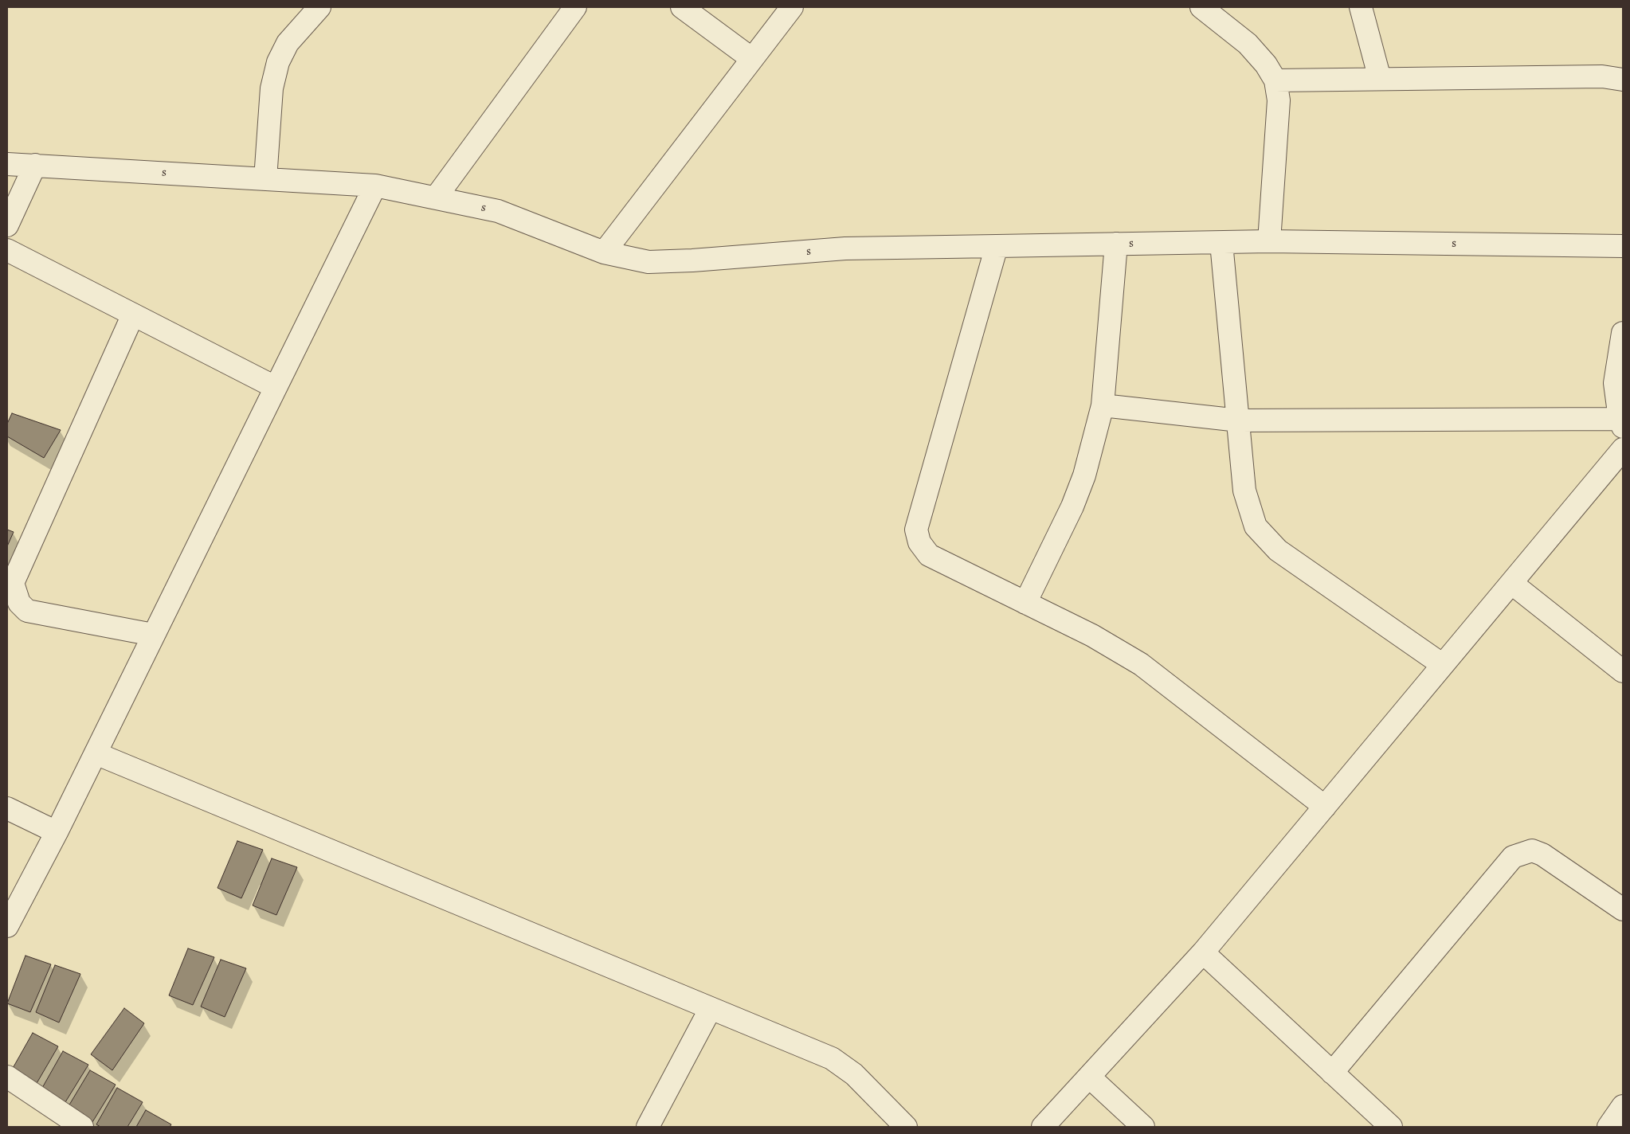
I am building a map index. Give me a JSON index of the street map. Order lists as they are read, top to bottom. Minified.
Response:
{"streets":{"street":["s"]}}
